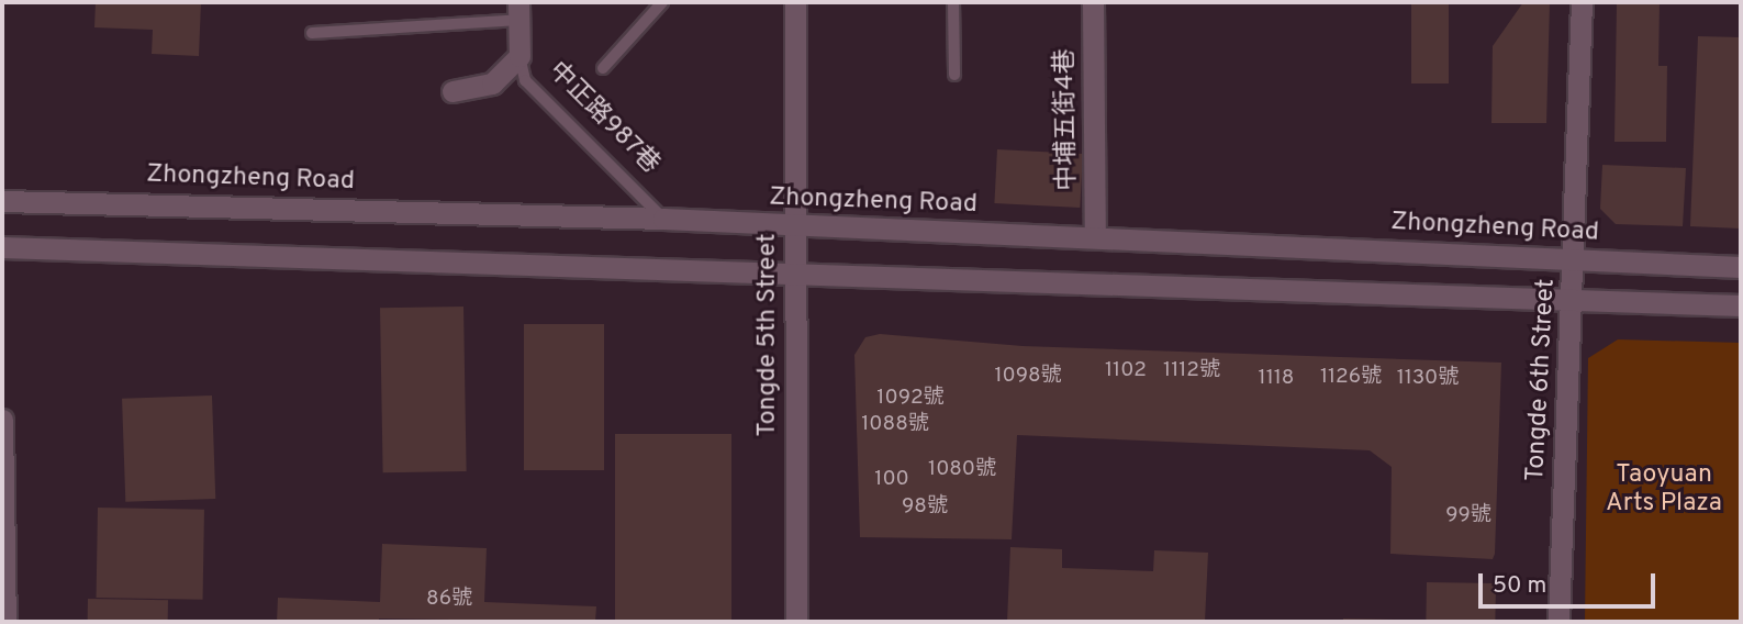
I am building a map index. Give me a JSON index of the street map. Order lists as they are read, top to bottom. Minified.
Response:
{"streets":{"street":["中正路987巷","中埔五街4巷","Zhongzheng Road","Tongde 5th Street","Tongde 6th Street"]},"crossings":[["中正路987巷","Zhongzheng Road"],["中埔五街4巷","Zhongzheng Road"],["Zhongzheng Road","Tongde 5th Street"],["Zhongzheng Road","Tongde 6th Street"]],"parks":["Taoyuan Arts Plaza"],"house_numbers":["1102","1112號","1098號","1126號","1118","1130號","1092號","1088號","1080號","100","98號","99號","86號"],"scale_bar":"50 m"}
